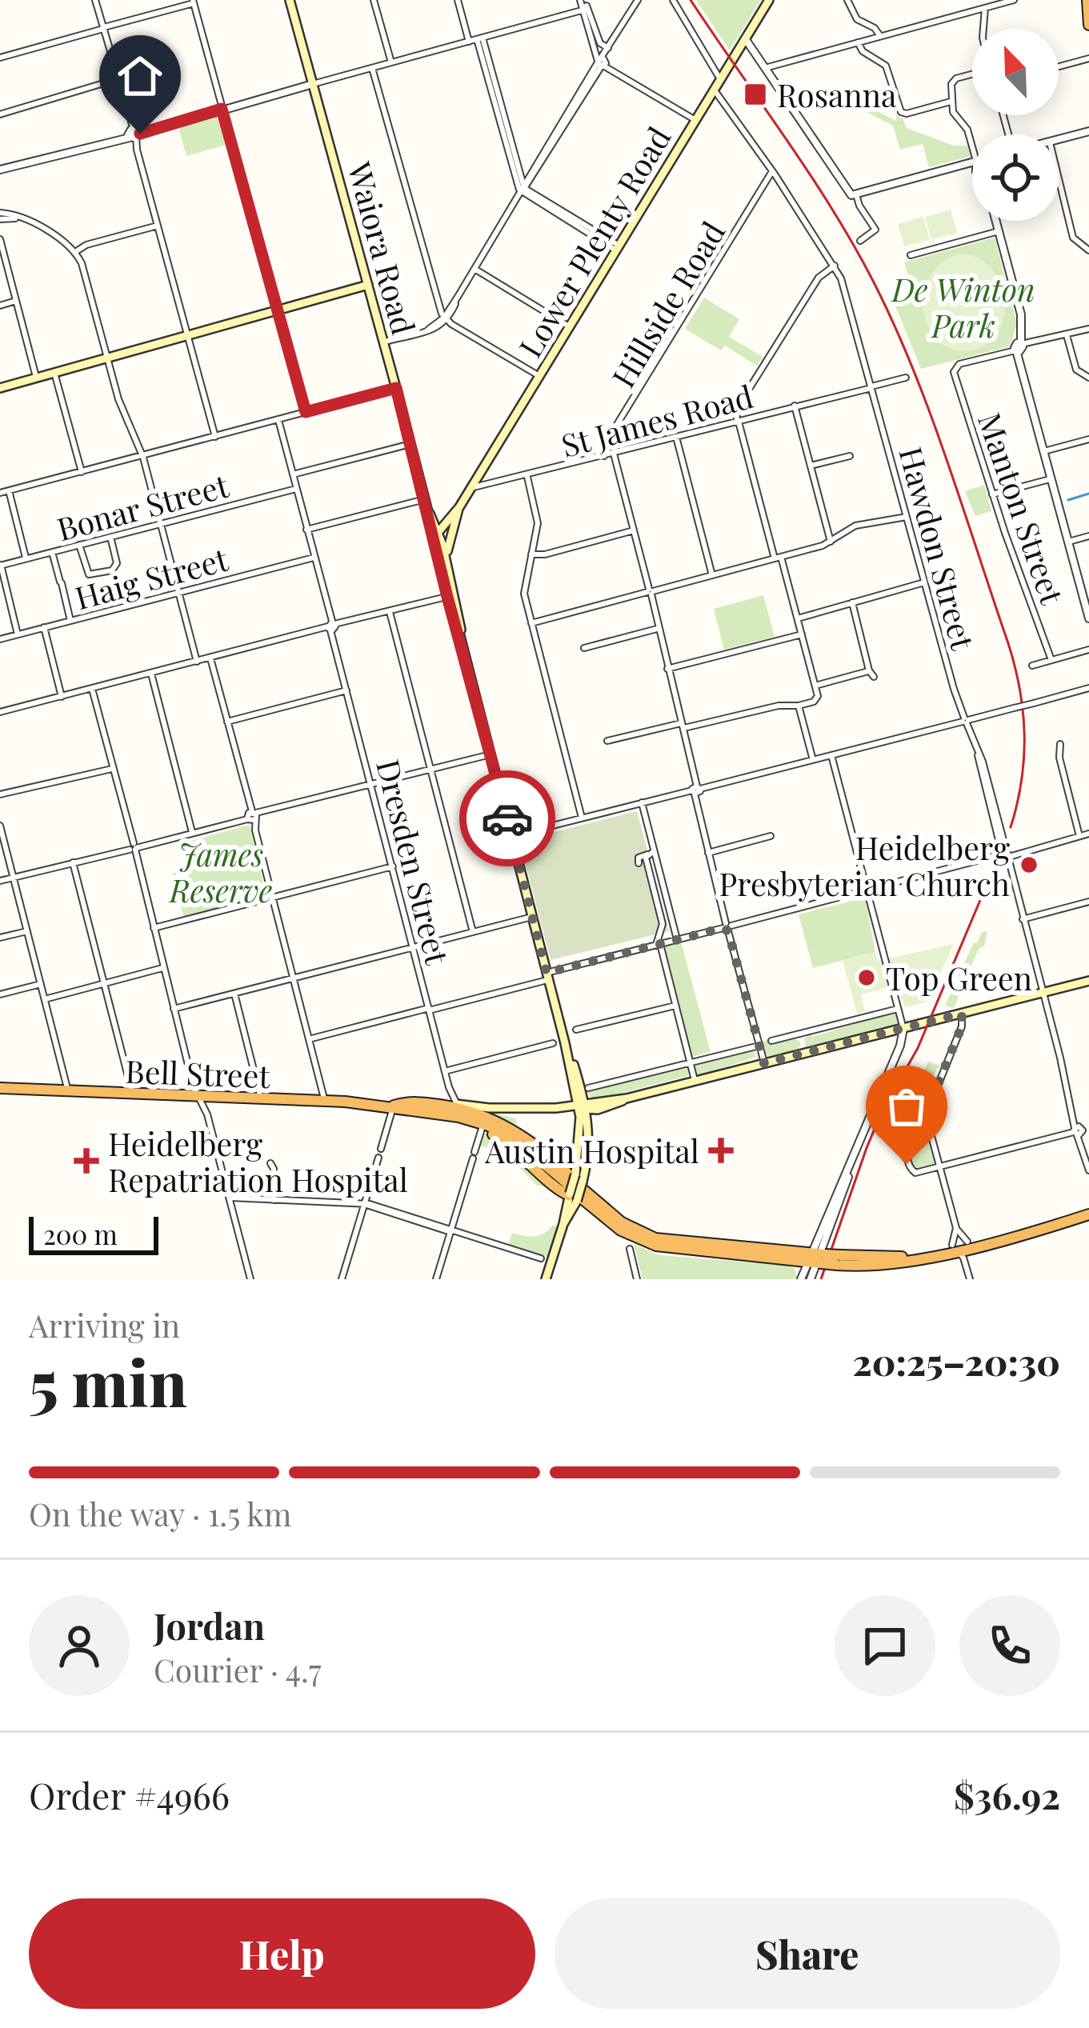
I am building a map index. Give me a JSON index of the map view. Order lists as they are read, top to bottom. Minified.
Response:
{"streets":{"highway":["Bell Street"],"main road":["Lower Plenty Road","Waiora Road"],"street":["Hillside Road","St James Road","Bonar Street","Manton Street","Hawdon Street","Haig Street","Dresden Street"]},"crossings":[["Lower Plenty Road","St James Road"],["Lower Plenty Road","Hawdon Street"],["Hillside Road","St James Road"],["Hillside Road","Hawdon Street"],["St James Road","Hawdon Street"],["Bonar Street","Dresden Street"],["Haig Street","Dresden Street"],["Dresden Street","Bell Street"]],"parks":["De Winton Park","James Reserve"],"places":{"transit":["Rosanna"],"other":["Heidelberg Presbyterian Church","Top Green"],"health":["Austin Hospital","Heidelberg Repatriation Hospital"]},"scale_bar":"200 m","north":"top left","page":{"scale":"200 m","heading":["5 min","Arriving in","20:25–20:30"],"panel":["Jordan","Courier · 4.7","Order #4966","$36.92"],"bar":"On the way · 1.5 km","buttons":["Help","Share"]}}
